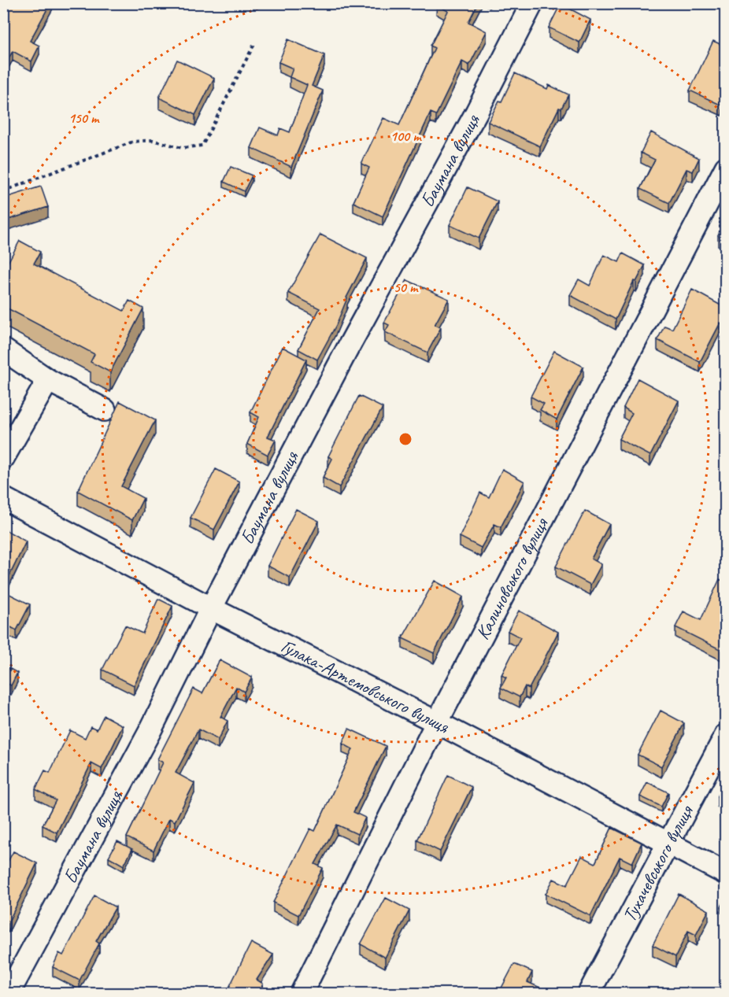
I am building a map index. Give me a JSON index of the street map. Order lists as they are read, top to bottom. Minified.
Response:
{"streets":{"street":["Баумана вулиця","Калиновського вулиця","Гулака-Артемовського вулиця","Тухачевського вулиця"]},"crossings":[["Баумана вулиця","Гулака-Артемовського вулиця"],["Калиновського вулиця","Гулака-Артемовського вулиця"],["Гулака-Артемовського вулиця","Тухачевського вулиця"]],"rings":["150 m","100 m","50 m"]}
